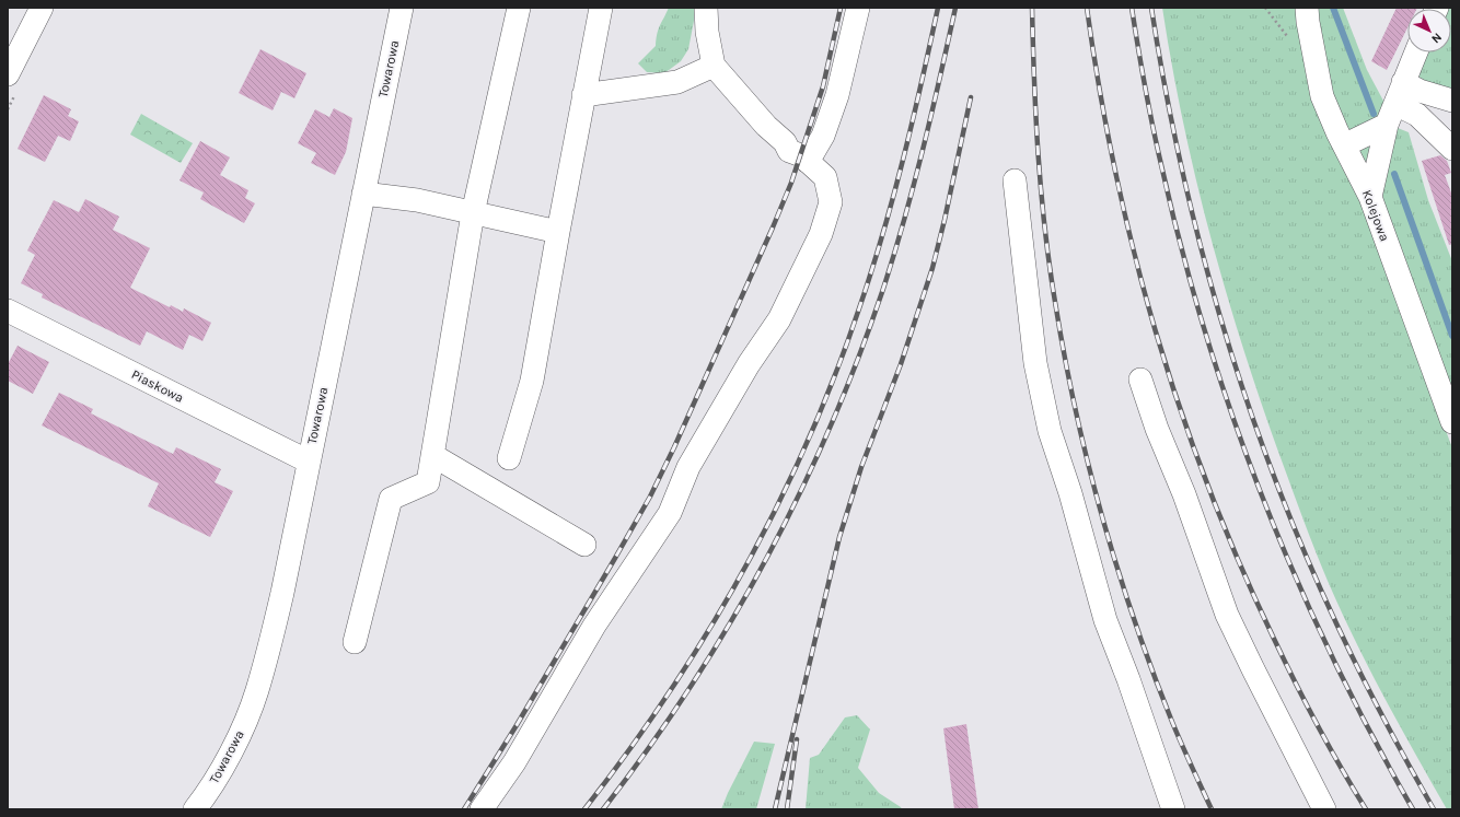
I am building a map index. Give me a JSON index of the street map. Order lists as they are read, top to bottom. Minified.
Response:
{"streets":{"street":["Towarowa","Kolejowa","Piaskowa"]},"crossings":[["Towarowa","Piaskowa"]],"north":"bottom right"}
